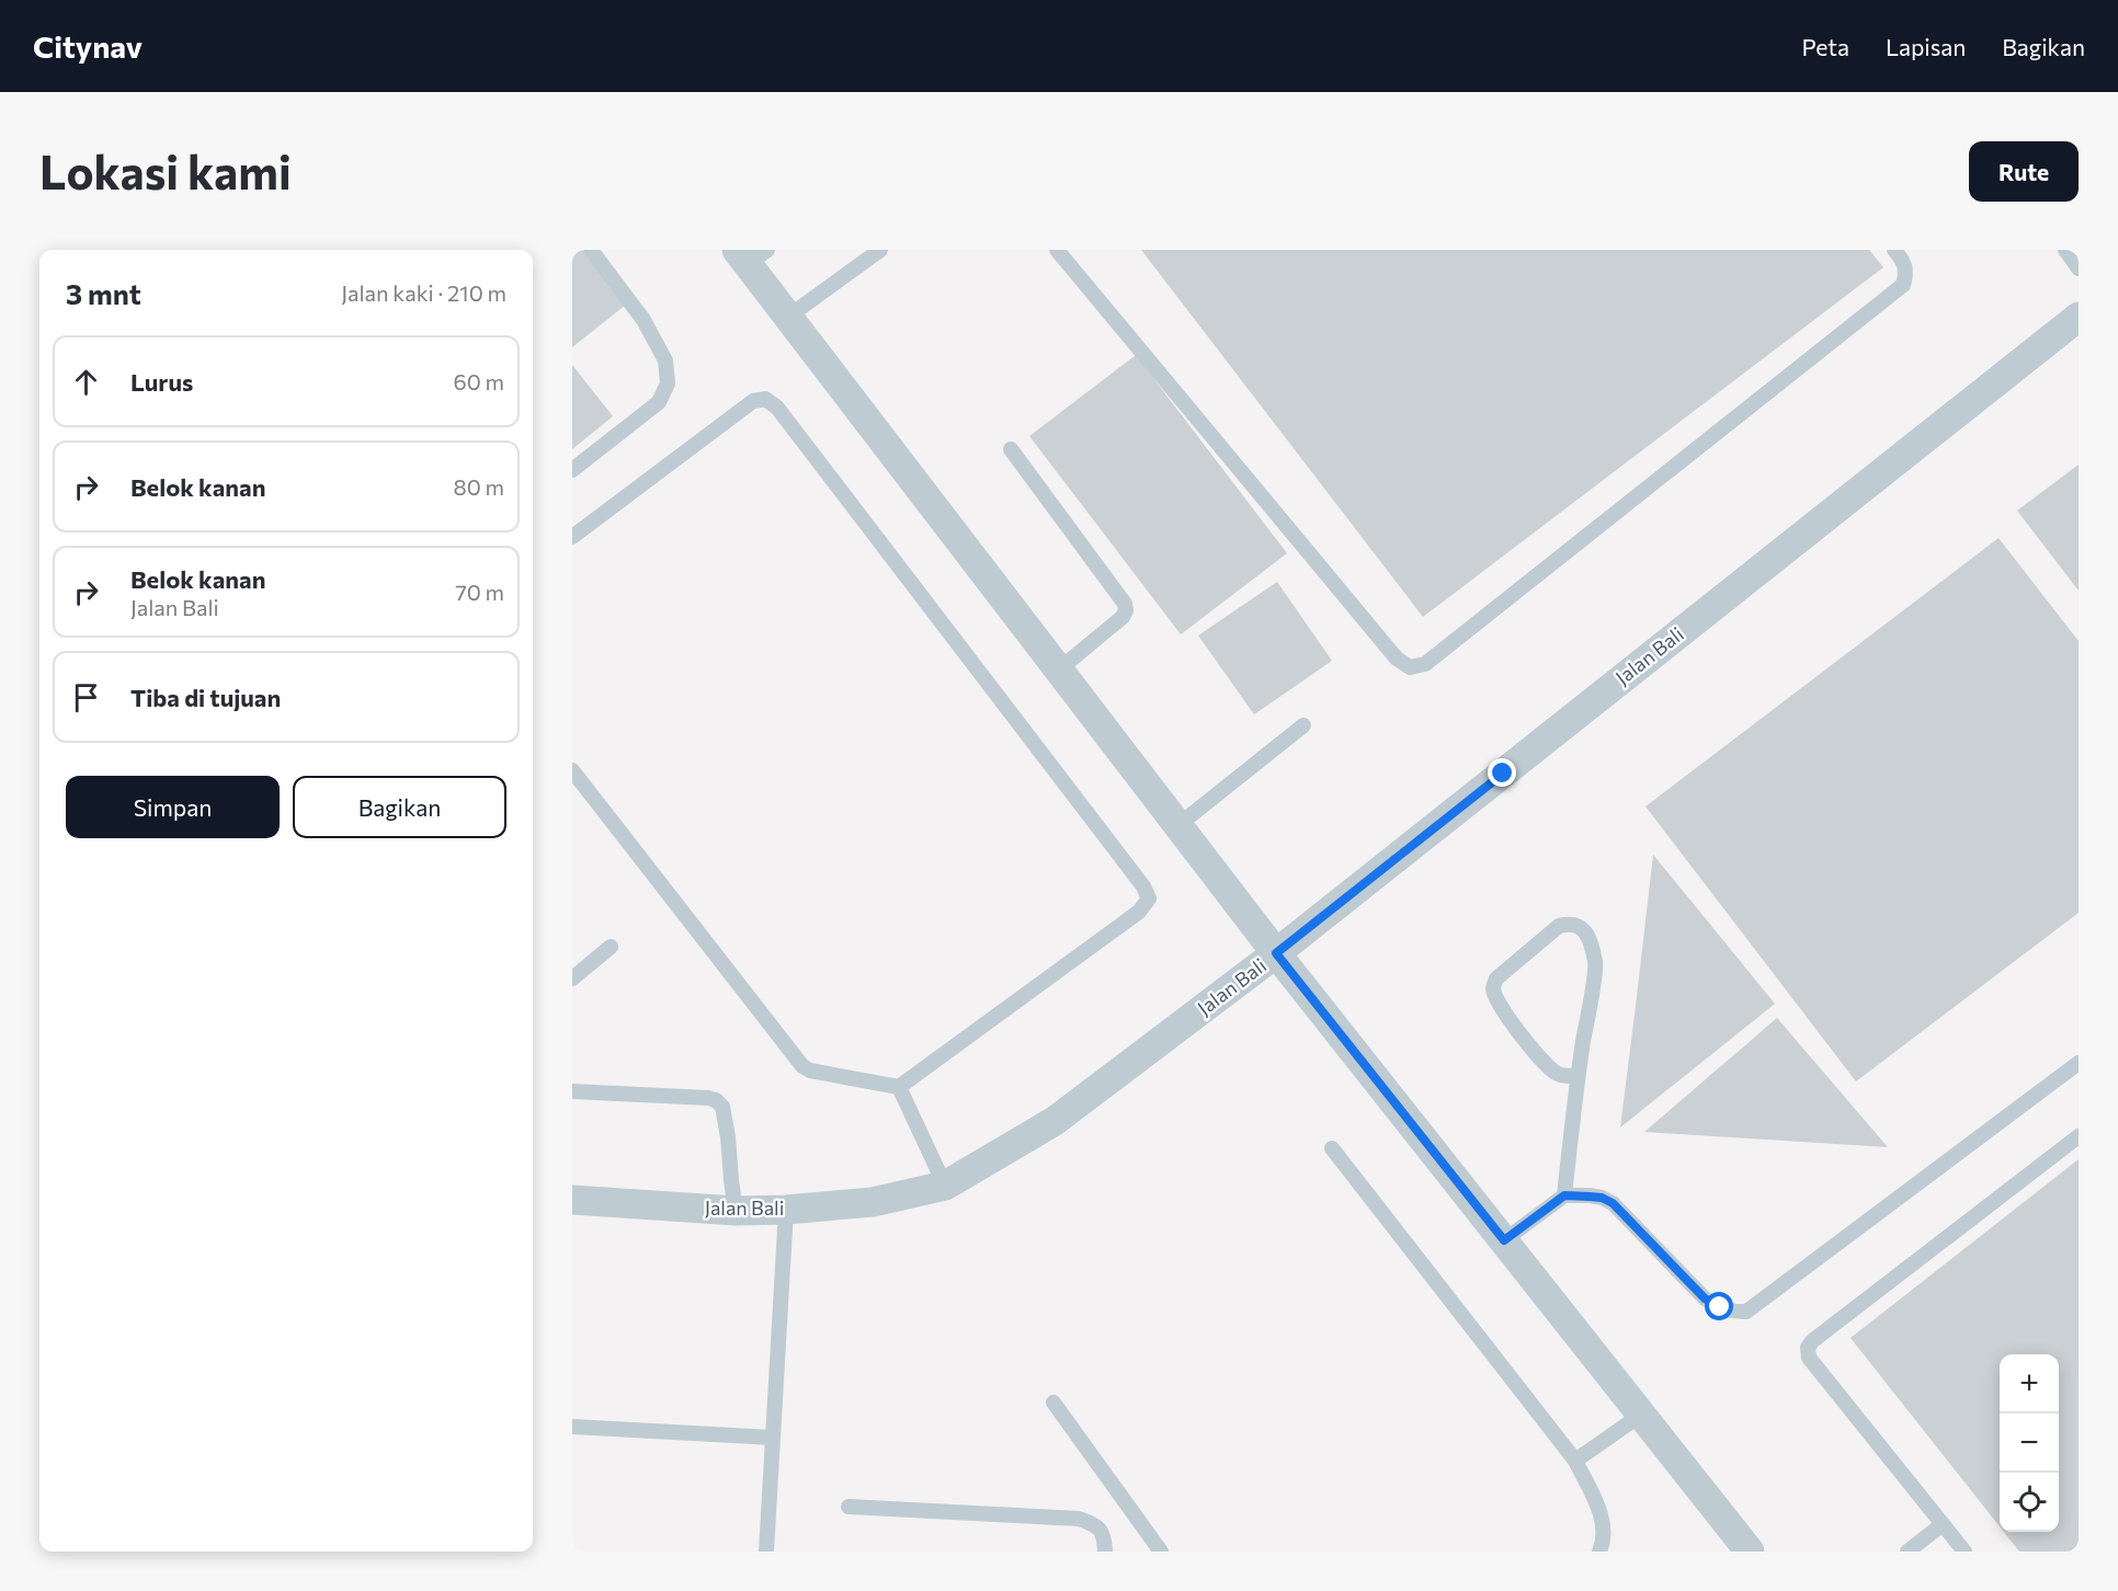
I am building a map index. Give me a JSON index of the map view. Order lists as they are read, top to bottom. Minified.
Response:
{"streets":{"street":["Jalan Bali"]},"page":{"header":"Citynav","nav":["Peta","Lapisan","Bagikan"],"buttons":["Rute",["Simpan","Bagikan"]],"title":"Lokasi kami","heading":["3 mnt","Jalan kaki · 210 m"],"list":[["Lurus","60 m"],["Belok kanan","80 m"],["Belok kanan","Jalan Bali","70 m"],"Tiba di tujuan"],"map_buttons":["+","−"]}}
